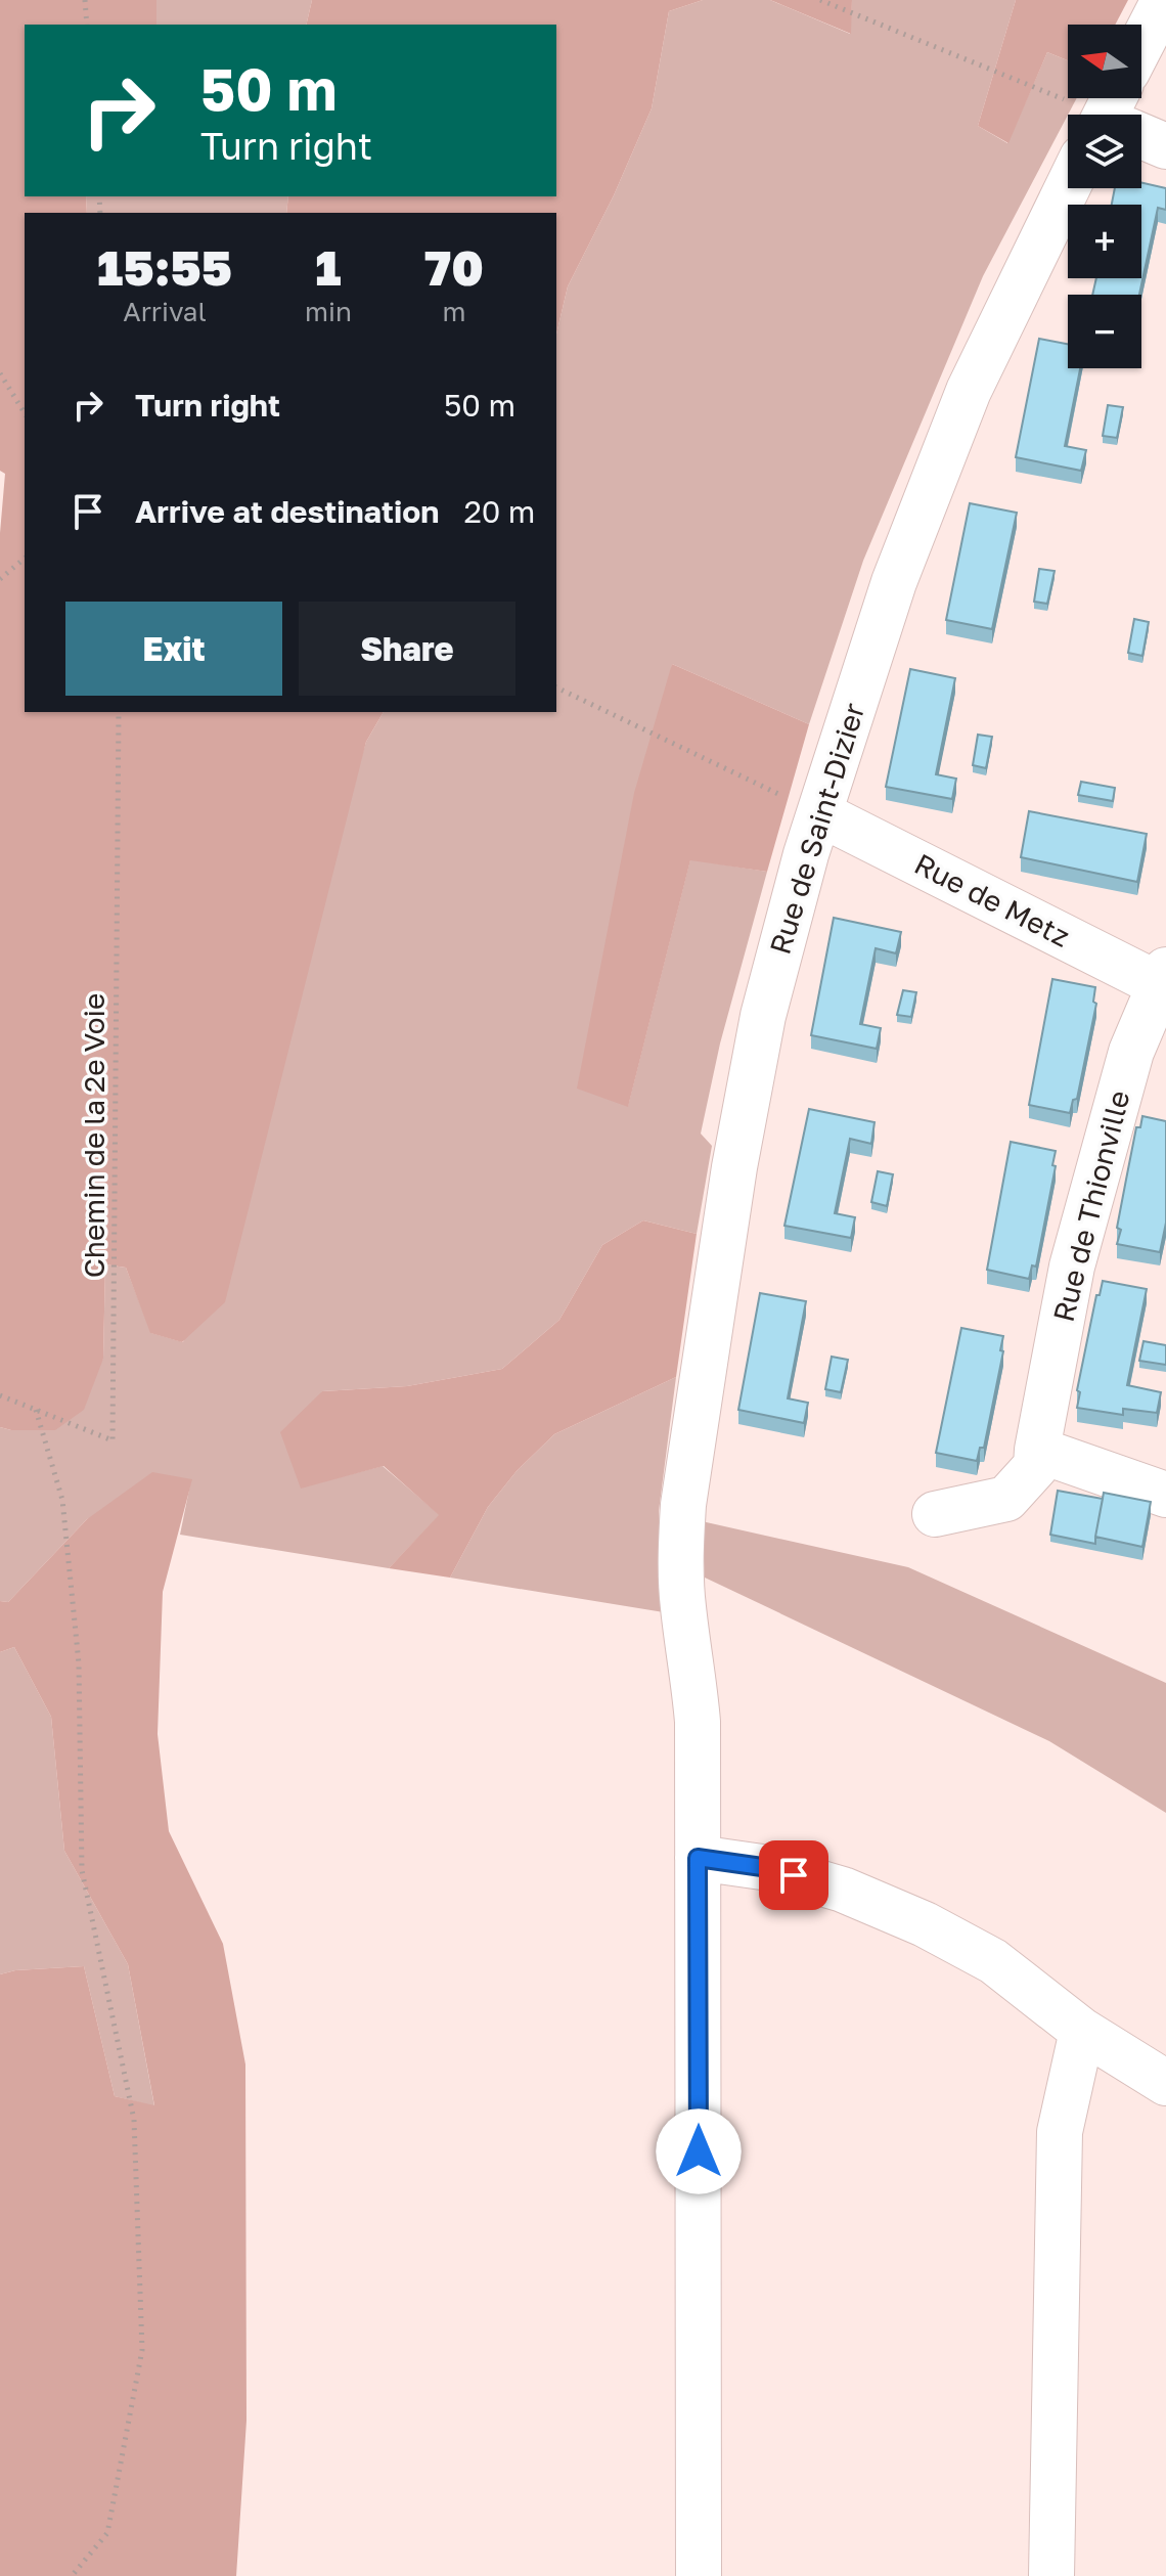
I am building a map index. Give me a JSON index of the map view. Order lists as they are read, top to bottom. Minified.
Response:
{"streets":{"street":["Rue de Saint-Dizier","Rue de Metz","Rue de Thionville"],"path":["Chemin de la 2e Voie"]},"crossings":[["Rue de Saint-Dizier","Rue de Metz"],["Rue de Metz","Rue de Thionville"]],"north":"left","page":{"map_buttons":["+","−"],"turn":["50 m","Turn right"],"eta":["15:55","Arrival","1","min","70","m"],"list":[{"name":"Turn right","value":"50 m"},{"name":"Arrive at destination","value":"20 m"}],"buttons":["Exit","Share"]}}
